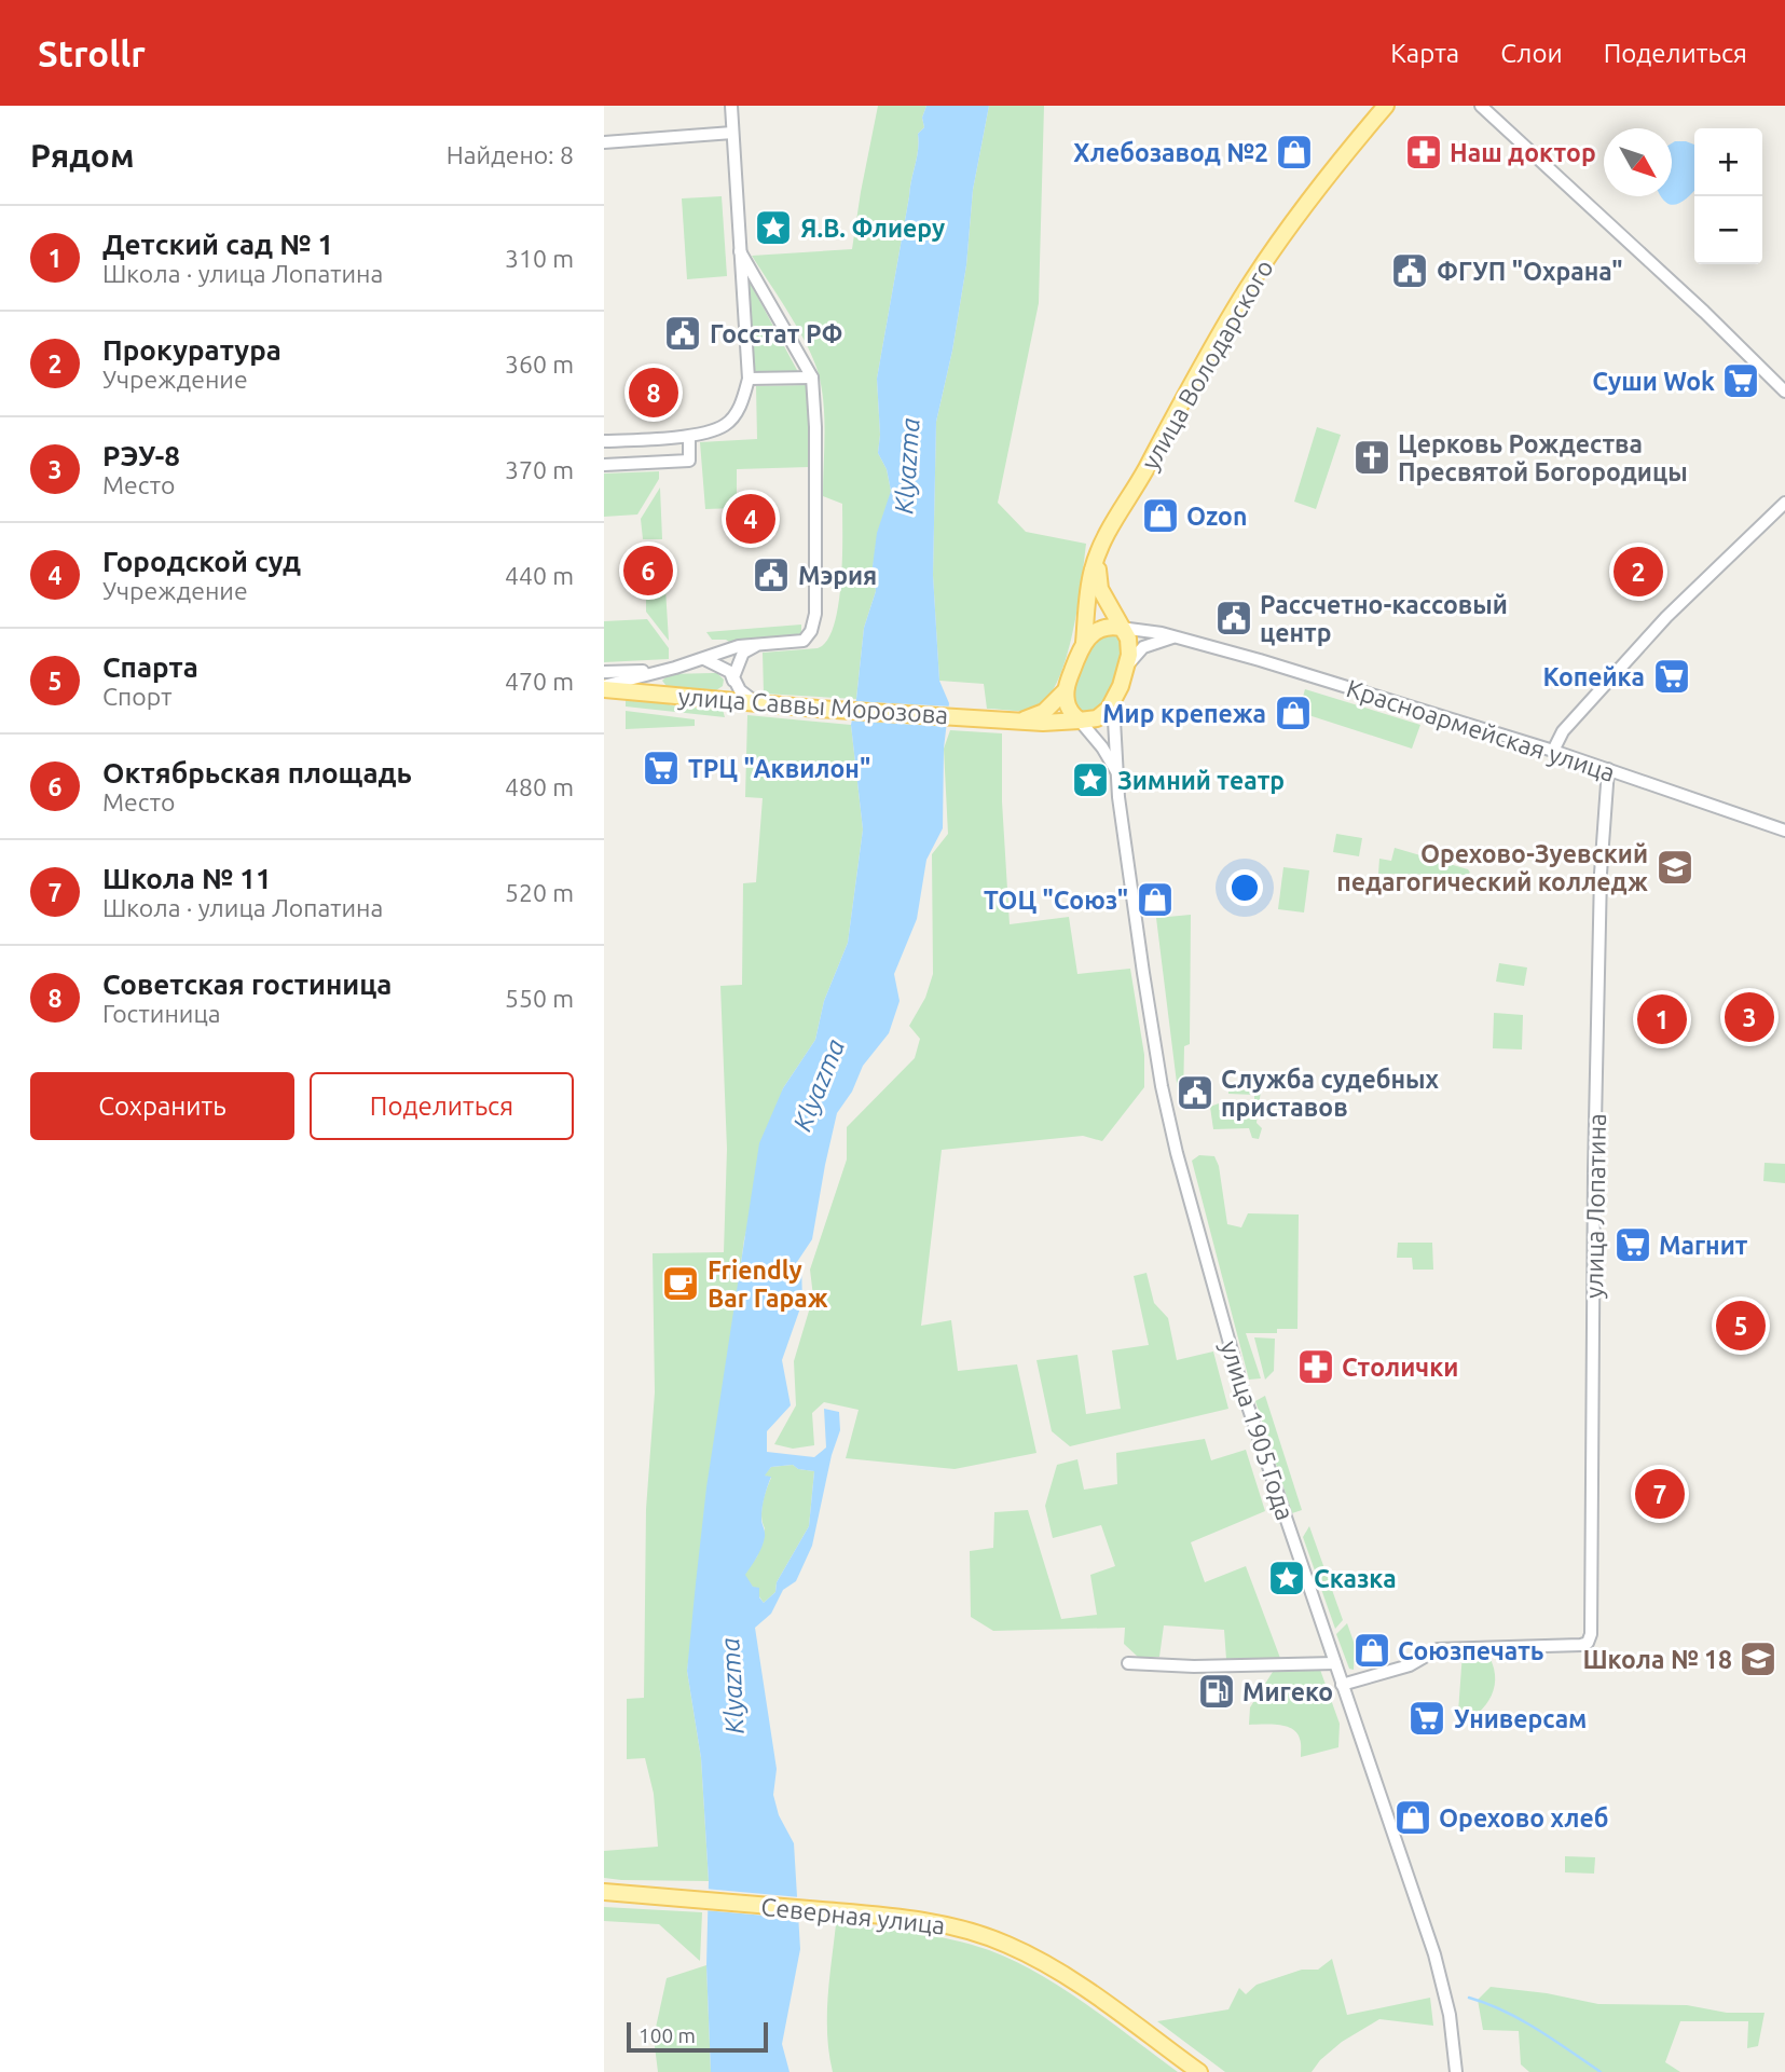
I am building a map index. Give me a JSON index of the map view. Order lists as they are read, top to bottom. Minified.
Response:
{"streets":{"main road":["улица Володарского","улица Саввы Морозова","Северная улица"],"street":["Красноармейская улица","улица Лопатина","улица 1905 Года"]},"crossings":[["Красноармейская улица","улица Лопатина"],["улица Лопатина","улица 1905 Года"]],"water":["Klyazma"],"places":{"shop":["Хлебозавод №2","Ozon","Мир крепежа","ТОЦ \"Союз\"","Союзпечать","Орехово хлеб"],"pharmacy":["Наш доктор","Столички"],"place":["Я.В. Флиеру","Зимний театр","Сказка"],"public building":["ФГУП \"Охрана\"","Госстат РФ","Мэрия","Рассчетно-кассовый центр","Служба судебных приставов"],"supermarket":["Суши Wok","Копейка","ТРЦ \"Аквилон\"","Магнит","Универсам"],"church":["Церковь Рождества Пресвятой Богородицы"],"school or university":["Орехово-Зуевский педагогический колледж","Школа № 18"],"cafe":["Friendly Bar Гараж"],"fuel station":["Мигеко"]},"scale_bar":"100 m","north":"bottom right","page":{"header":"Strollr","nav":["Карта","Слои","Поделиться"],"heading":["Рядом","Найдено: 8"],"map_buttons":["+","−"],"list":[{"mark":"1","name":"Детский сад № 1","note":"Школа · улица Лопатина","value":"310 m"},{"mark":"2","name":"Прокуратура","note":"Учреждение","value":"360 m"},{"mark":"3","name":"РЭУ-8","note":"Место","value":"370 m"},{"mark":"4","name":"Городской суд","note":"Учреждение","value":"440 m"},{"mark":"5","name":"Спарта","note":"Спорт","value":"470 m"},{"mark":"6","name":"Октябрьская площадь","note":"Место","value":"480 m"},{"mark":"7","name":"Школа № 11","note":"Школа · улица Лопатина","value":"520 m"},{"mark":"8","name":"Советская гостиница","note":"Гостиница","value":"550 m"}],"pins":["8","4","6","2","3","1","5","7"],"buttons":["Сохранить","Поделиться"],"scale":"100 m"}}
